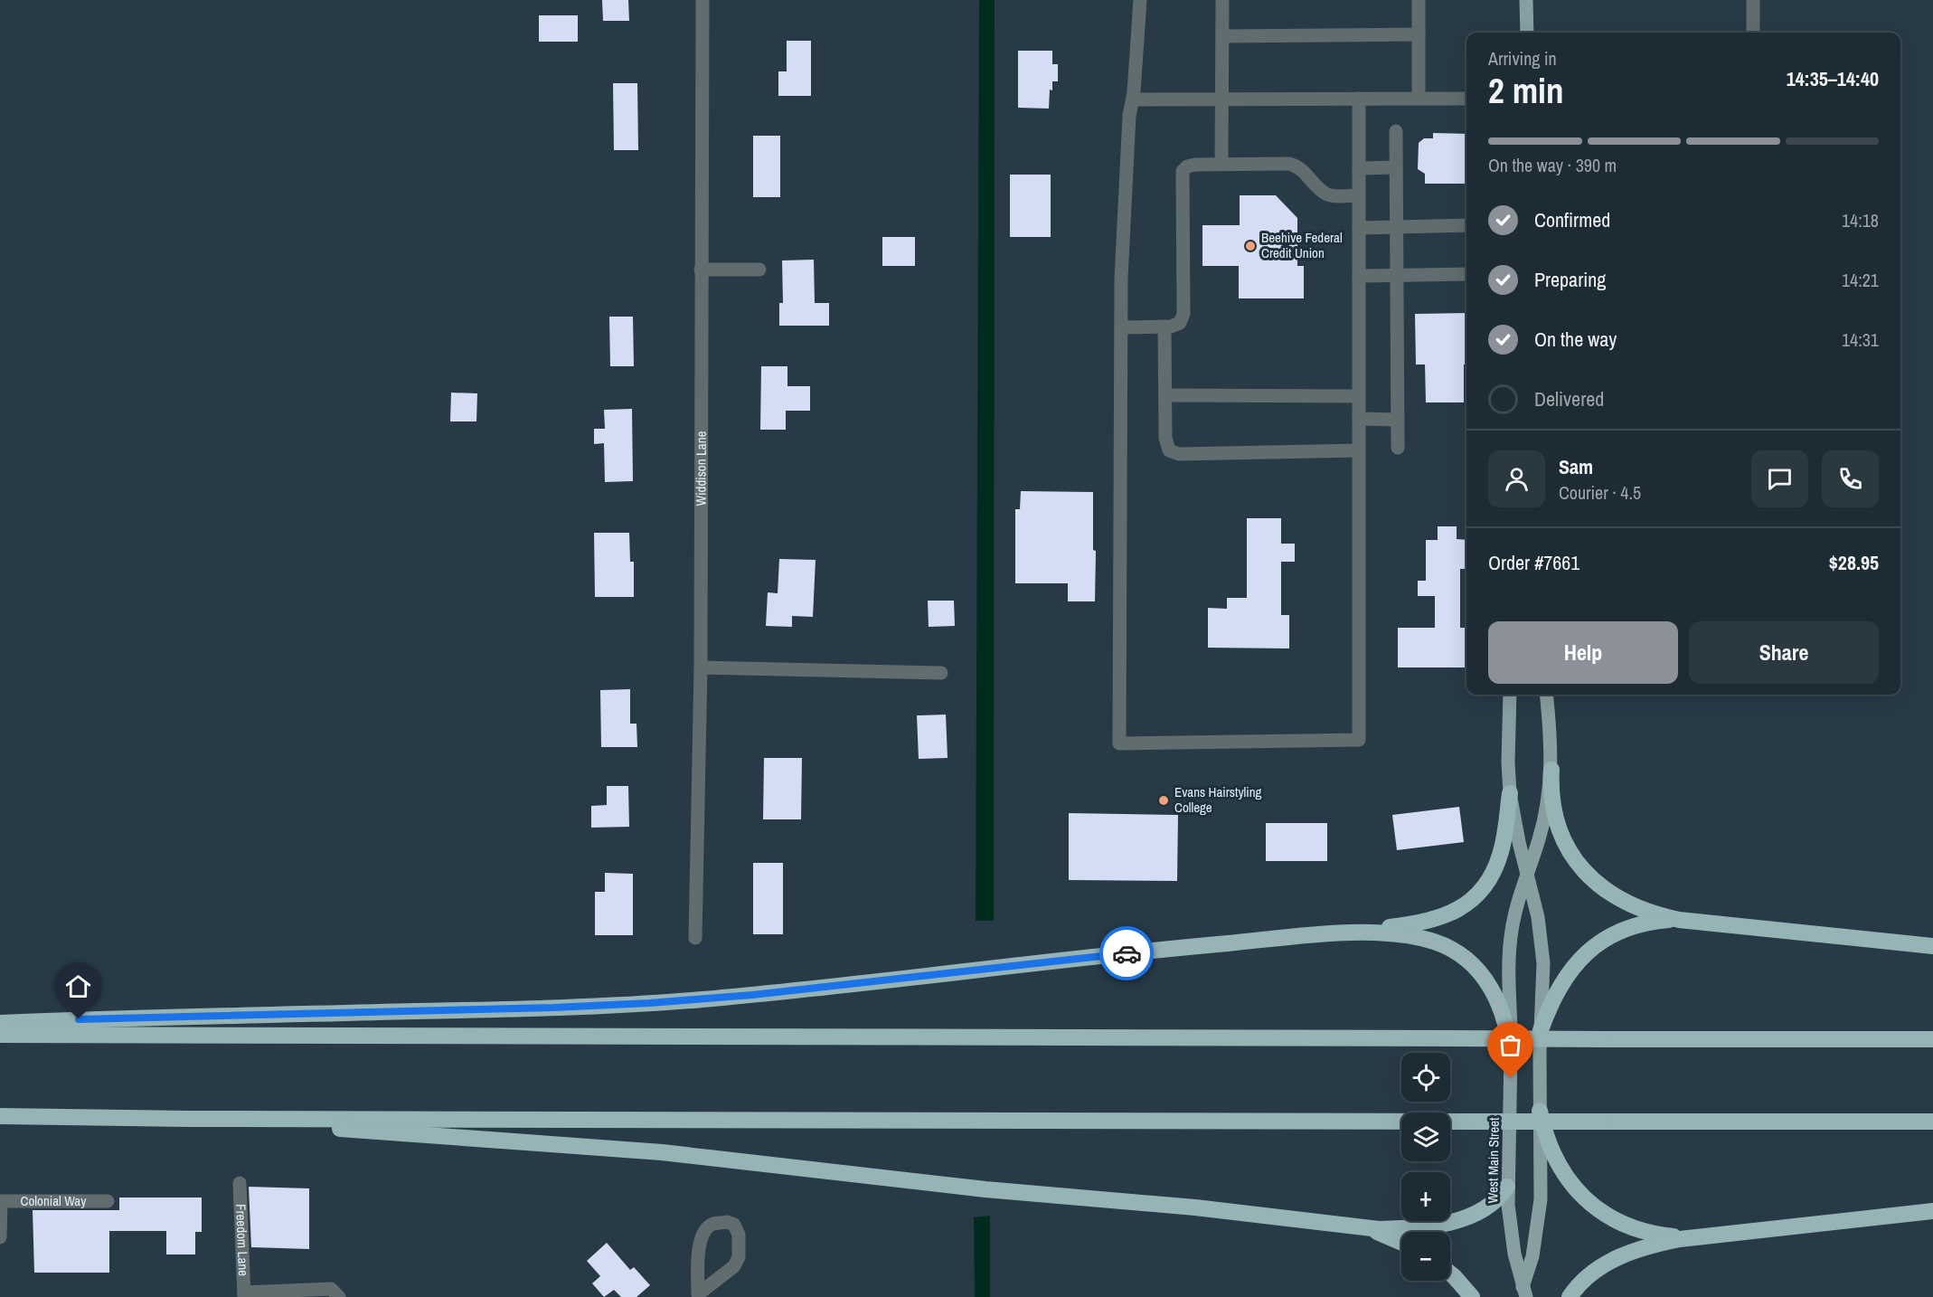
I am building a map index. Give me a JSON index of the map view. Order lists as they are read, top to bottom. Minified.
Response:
{"streets":{"main road":["West Main Street"],"street":["Widdison Lane","Colonial Way","Freedom Lane"]},"places":["Beehive Federal Credit Union","Evans Hairstyling College"],"page":{"heading":["2 min","Arriving in","14:35–14:40"],"panel":["Sam","Courier · 4.5","Order #7661","$28.95"],"bar":"On the way · 390 m","list":[["Confirmed","14:18"],["Preparing","14:21"],["On the way","14:31"],"Delivered"],"buttons":["Help","Share"],"map_buttons":["+","−"]}}
